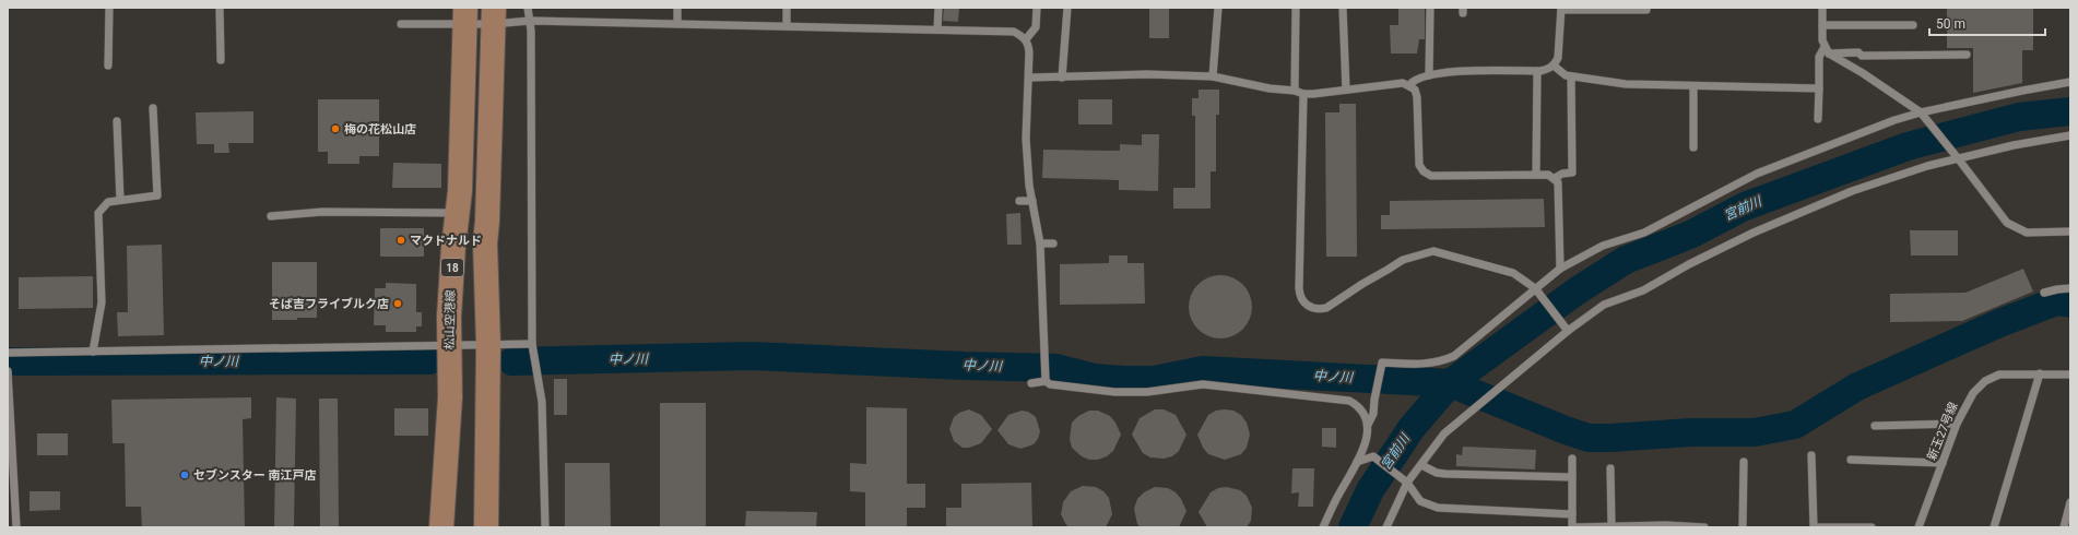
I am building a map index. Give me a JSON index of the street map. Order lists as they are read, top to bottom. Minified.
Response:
{"streets":{"main road":["18","松山空港線"],"street":["新玉27号線"]},"water":["宮前川","中ノ川"],"places":["梅の花松山店","マクドナルド","そば吉フライブルク店","セブンスター 南江戸店"],"scale_bar":"50 m"}
